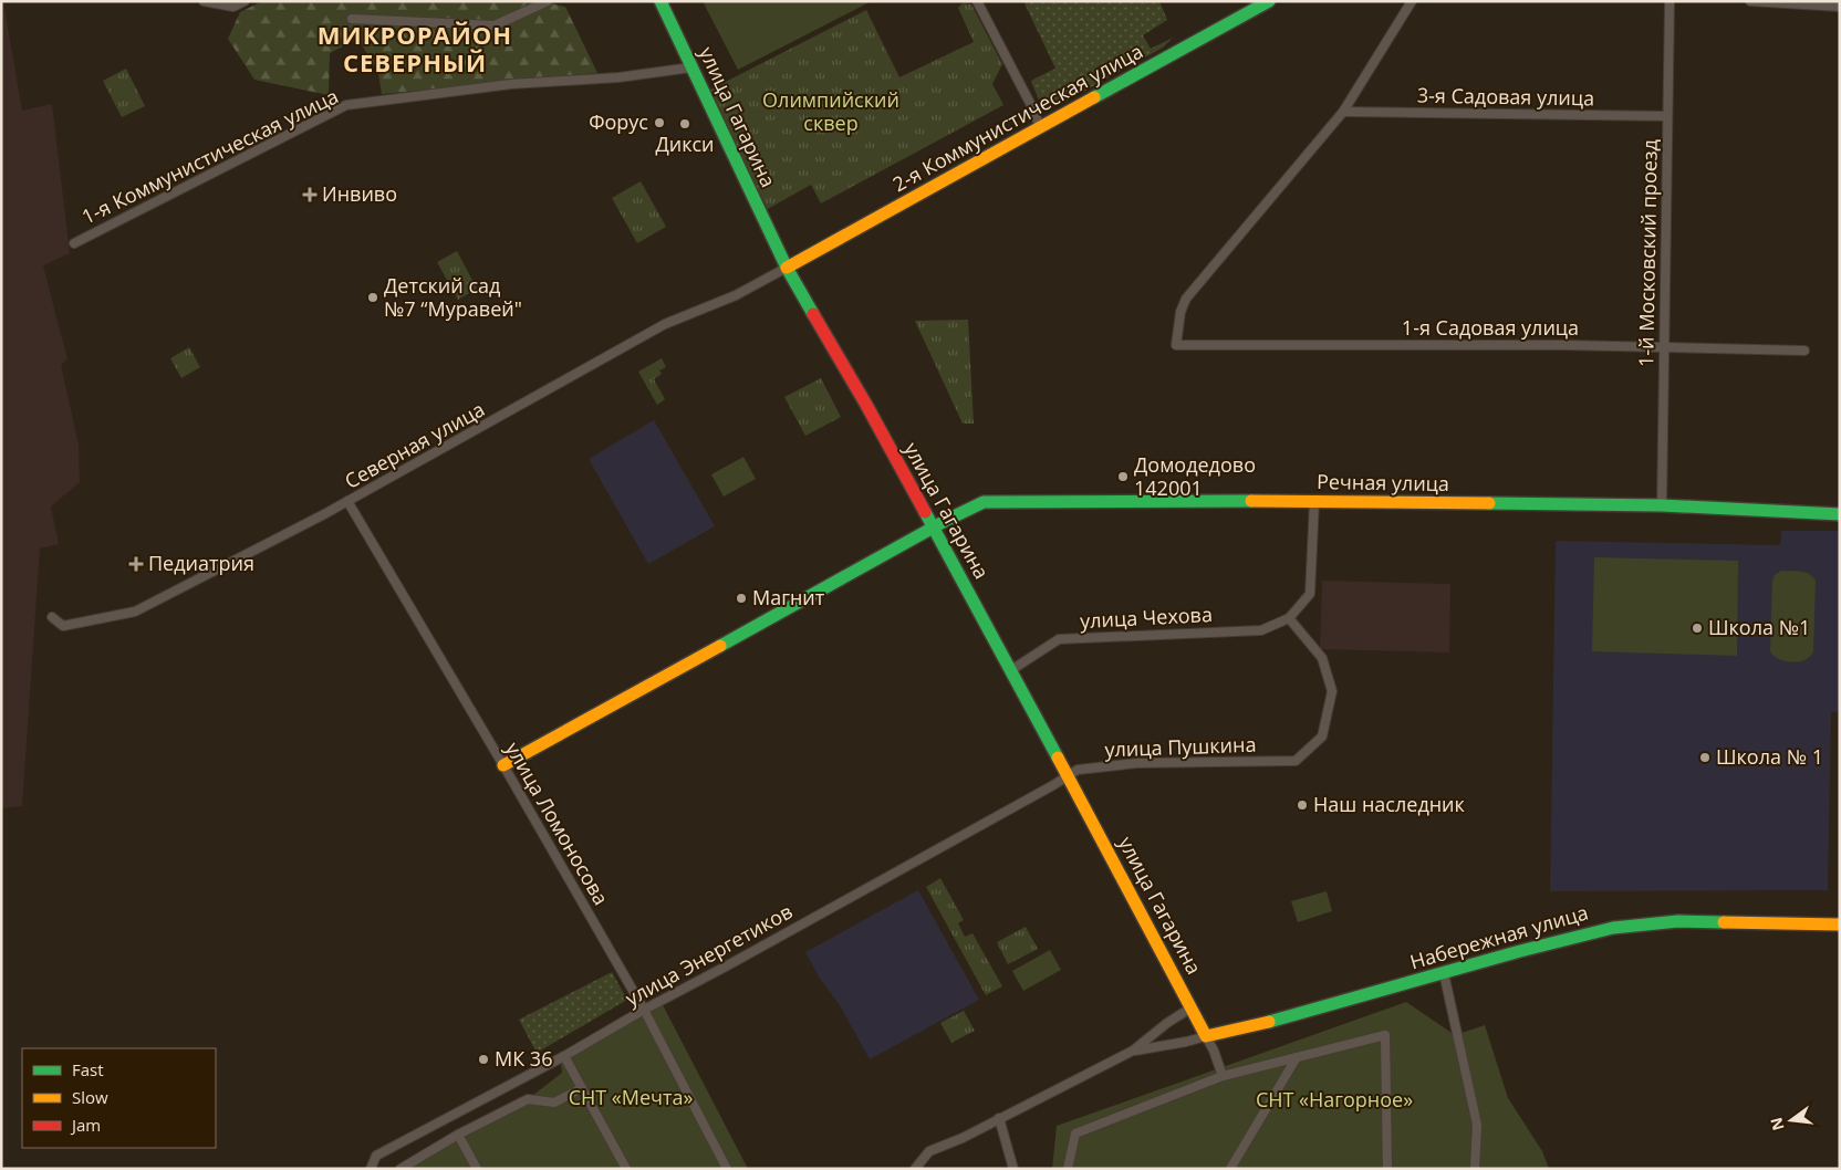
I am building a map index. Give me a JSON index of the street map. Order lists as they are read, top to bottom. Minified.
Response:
{"streets":{"street":["3-я Садовая улица","улица Гагарина","2-я Коммунистическая улица","1-я Коммунистическая улица","1-й Московский проезд","1-я Садовая улица","Северная улица","Речная улица","улица Чехова","улица Пушкина","улица Ломоносова","Набережная улица","улица Энергетиков"]},"crossings":[["3-я Садовая улица","1-й Московский проезд"],["3-я Садовая улица","1-я Садовая улица"],["улица Гагарина","2-я Коммунистическая улица"],["улица Гагарина","1-я Коммунистическая улица"],["улица Гагарина","Северная улица"],["улица Гагарина","Речная улица"],["улица Гагарина","улица Чехова"],["улица Гагарина","улица Пушкина"],["улица Гагарина","Набережная улица"],["улица Гагарина","улица Энергетиков"],["2-я Коммунистическая улица","Северная улица"],["1-й Московский проезд","1-я Садовая улица"],["1-й Московский проезд","Речная улица"],["Северная улица","улица Ломоносова"],["Речная улица","улица Ломоносова"],["улица Чехова","улица Пушкина"],["улица Пушкина","улица Энергетиков"],["улица Ломоносова","улица Энергетиков"]],"districts":["МИКРОРАЙОН СЕВЕРНЫЙ"],"parks":["Олимпийский сквер","СНТ «Мечта»","СНТ «Нагорное»"],"places":{"other":["Форус","Дикси","Детский сад №7 “Муравей\"","Домодедово 142001","Магнит","Школа №1","Школа № 1","Наш наследник","МК 36"],"health":["Инвиво","Педиатрия"]},"legend":["Fast","Slow","Jam"],"north":"left"}
